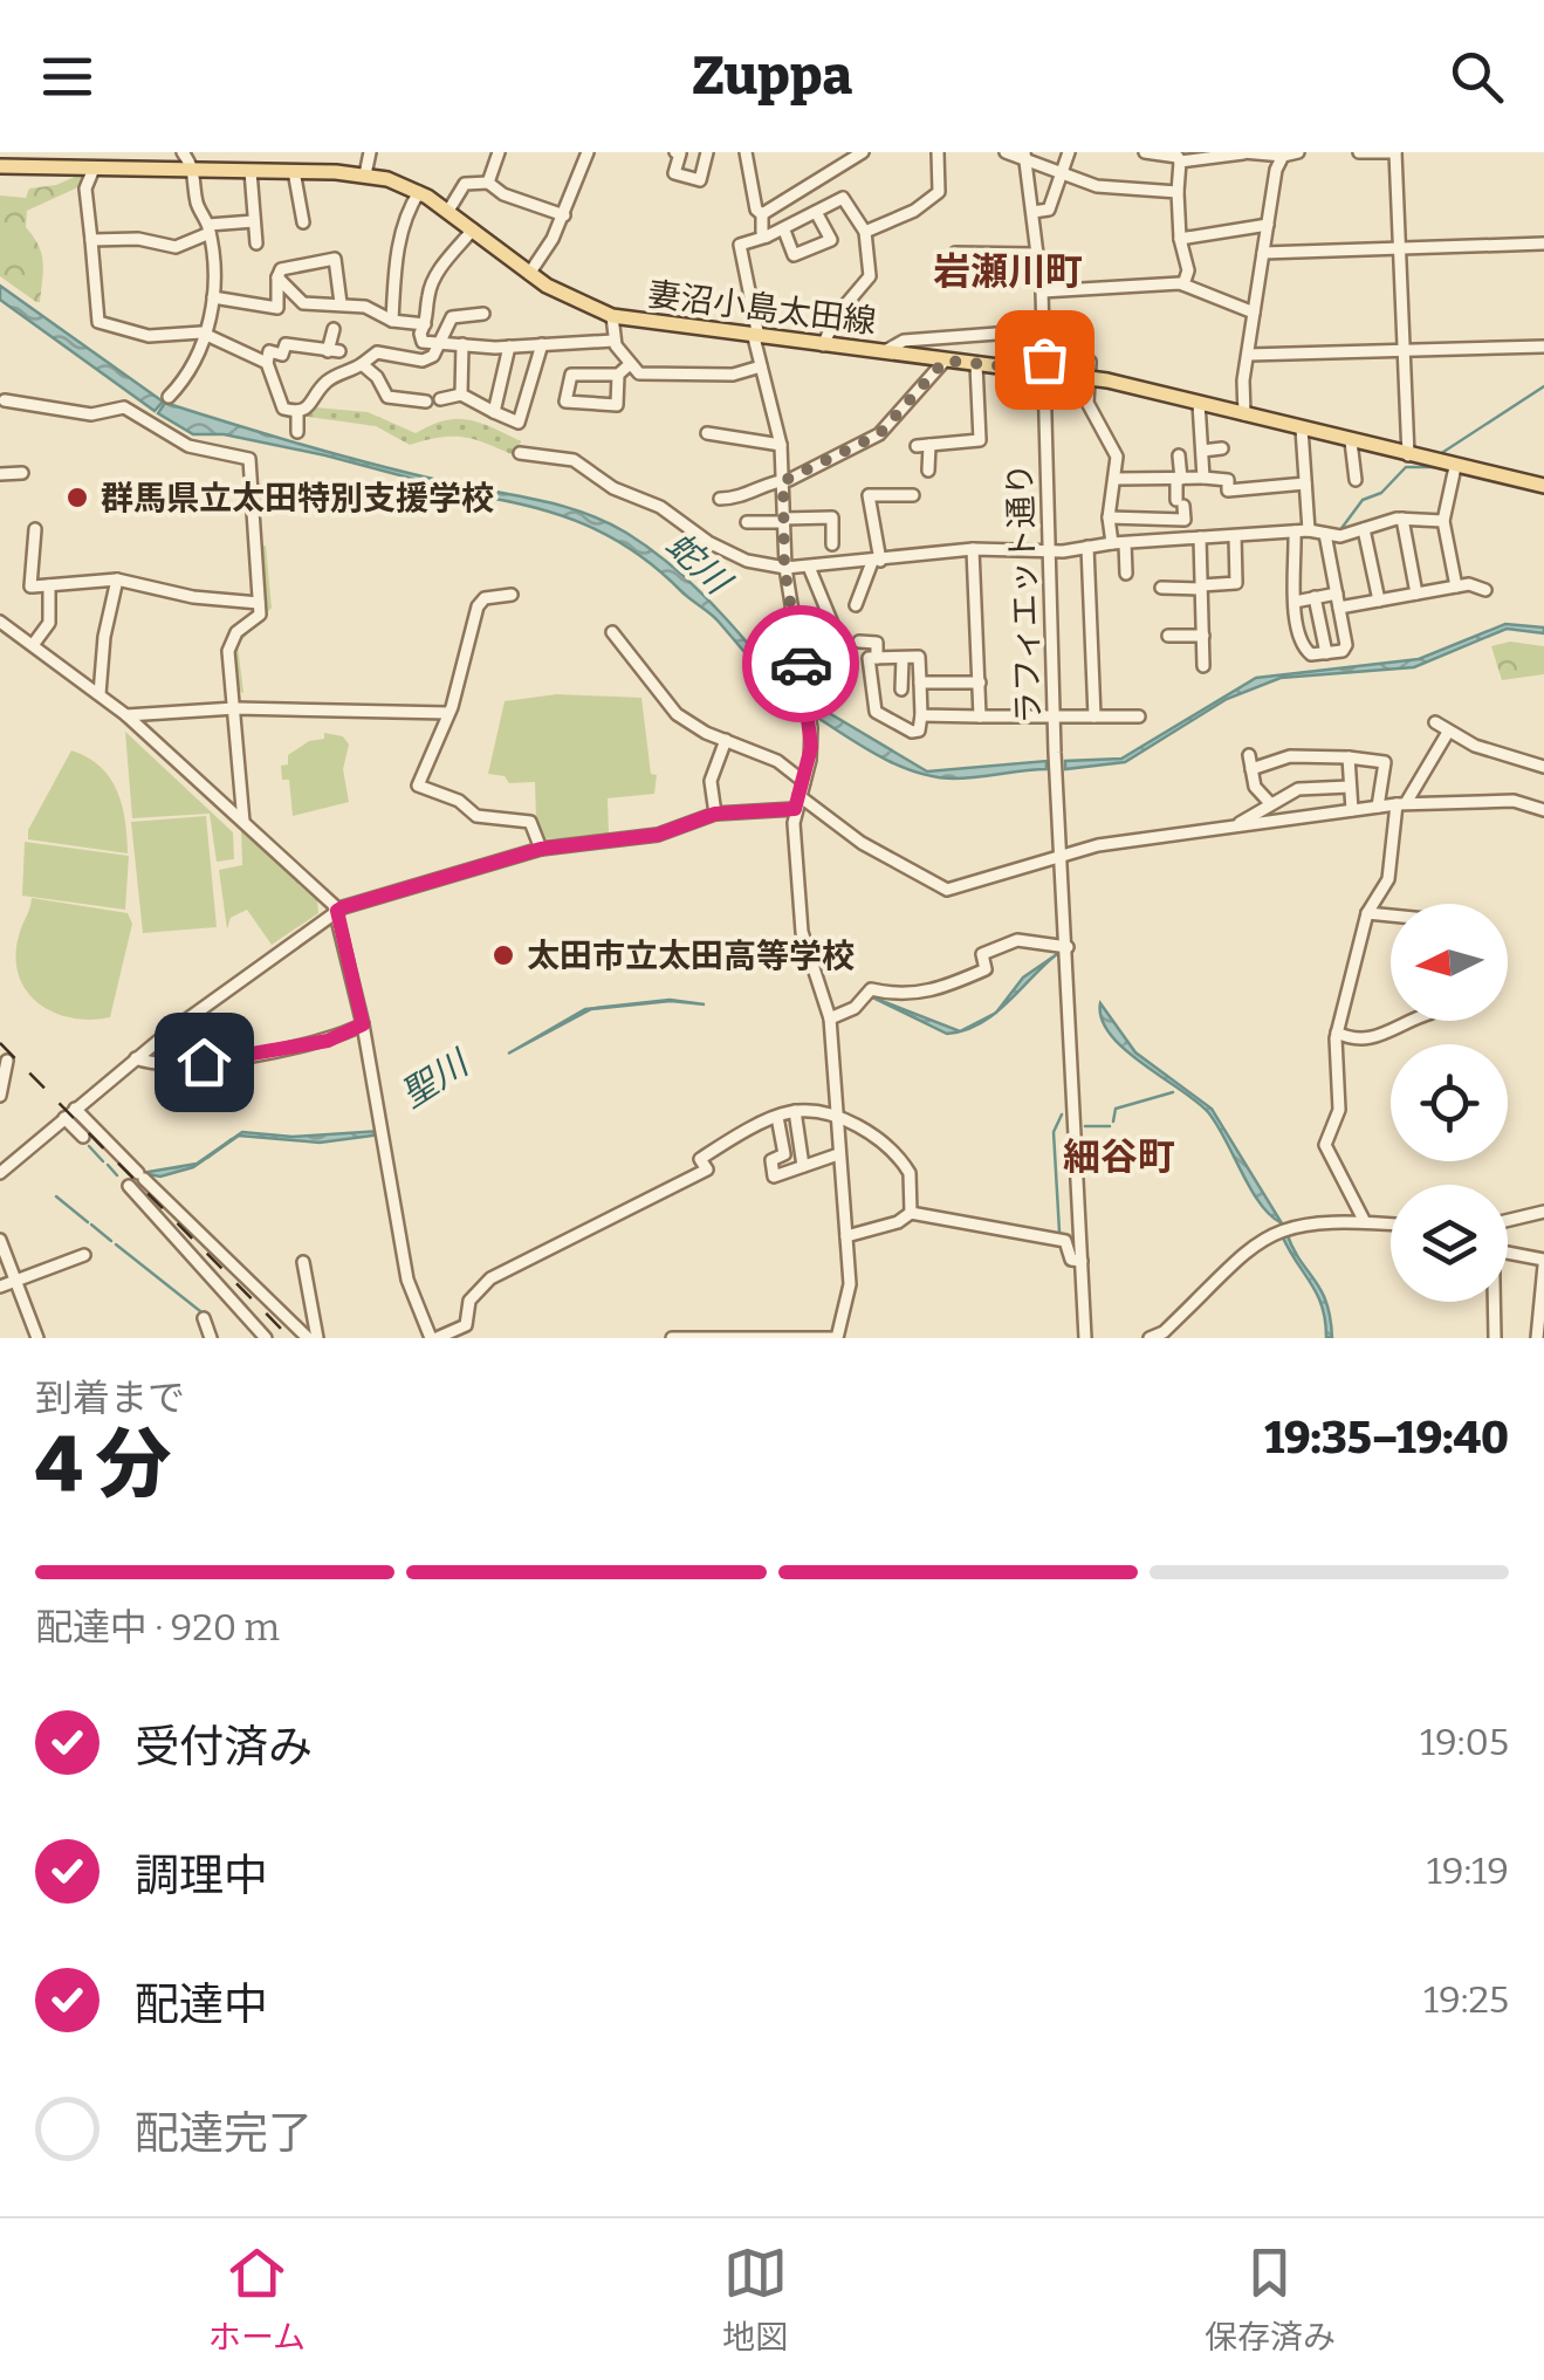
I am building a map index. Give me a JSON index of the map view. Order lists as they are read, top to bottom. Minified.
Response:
{"streets":{"main road":["妻沼小島太田線"],"street":["ラフィエット通り"]},"crossings":[["妻沼小島太田線","ラフィエット通り"]],"districts":["岩瀬川町","細谷町"],"water":["蛇川","聖川"],"places":["群馬県立太田特別支援学校","太田市立太田高等学校"],"north":"left","page":{"header":"Zuppa","heading":["4 分","到着まで","19:35–19:40"],"bar":"配達中 · 920 m","list":[["受付済み","19:05"],["調理中","19:19"],["配達中","19:25"],"配達完了"],"tabs":["ホーム","地図","保存済み"]}}
